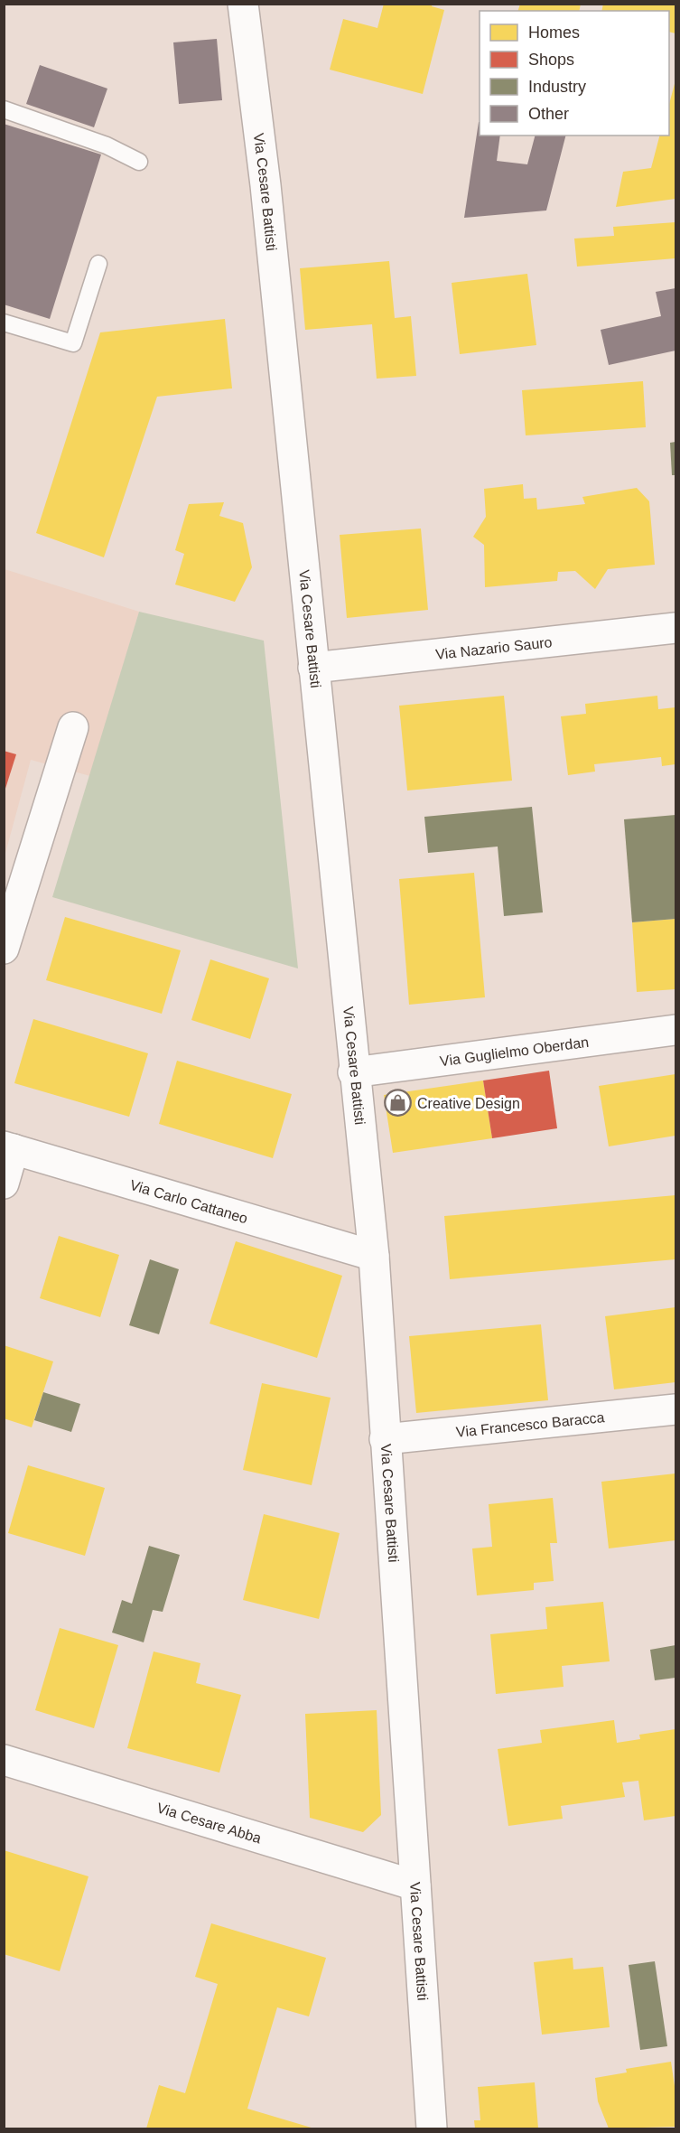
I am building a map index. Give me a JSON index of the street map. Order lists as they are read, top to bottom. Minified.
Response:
{"streets":{"street":["Via Cesare Battisti","Via Nazario Sauro","Via Guglielmo Oberdan","Via Carlo Cattaneo","Via Francesco Baracca","Via Cesare Abba"]},"crossings":[["Via Cesare Battisti","Via Nazario Sauro"],["Via Cesare Battisti","Via Guglielmo Oberdan"],["Via Cesare Battisti","Via Carlo Cattaneo"],["Via Cesare Battisti","Via Francesco Baracca"],["Via Cesare Battisti","Via Cesare Abba"]],"places":{"shop":["Creative Design"]},"legend":["Homes","Shops","Industry","Other"]}
